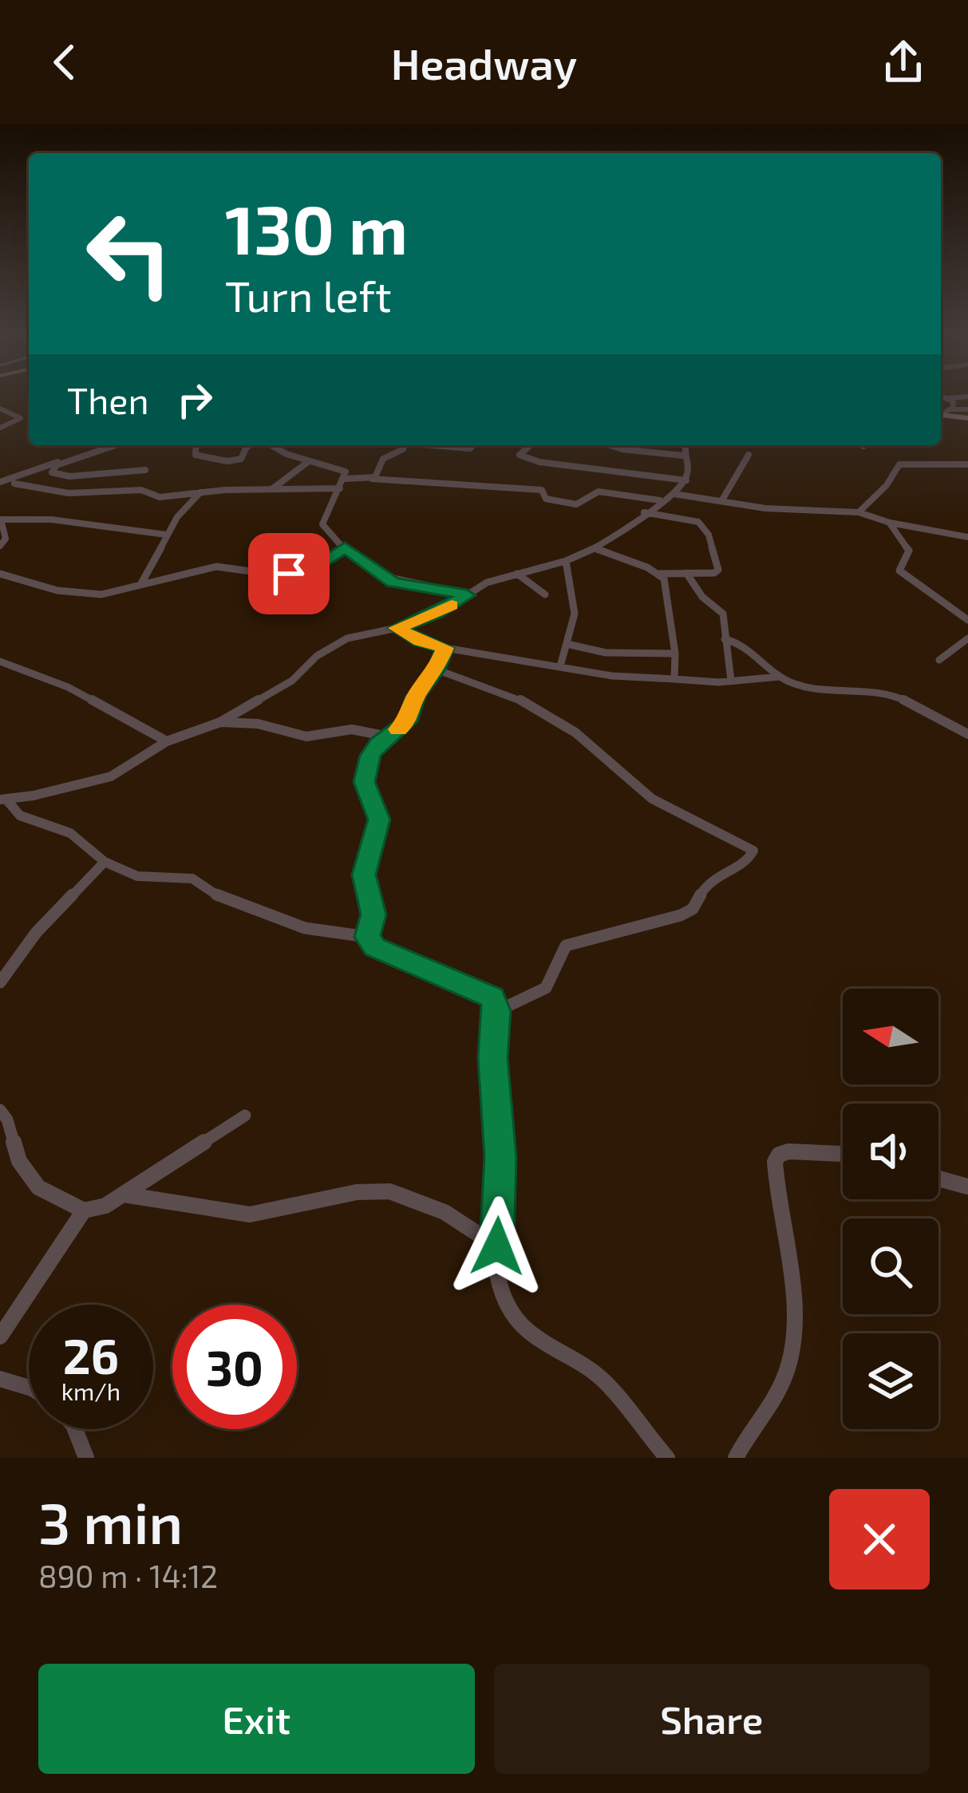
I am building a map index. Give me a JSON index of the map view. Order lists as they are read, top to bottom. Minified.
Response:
{"north":"left","page":{"header":"Headway","turn":["130 m","Turn left"],"then":"Then","speed":"26 km/h","limit":"30","heading":["3 min","890 m · 14:12"],"buttons":["Exit","Share"]}}
